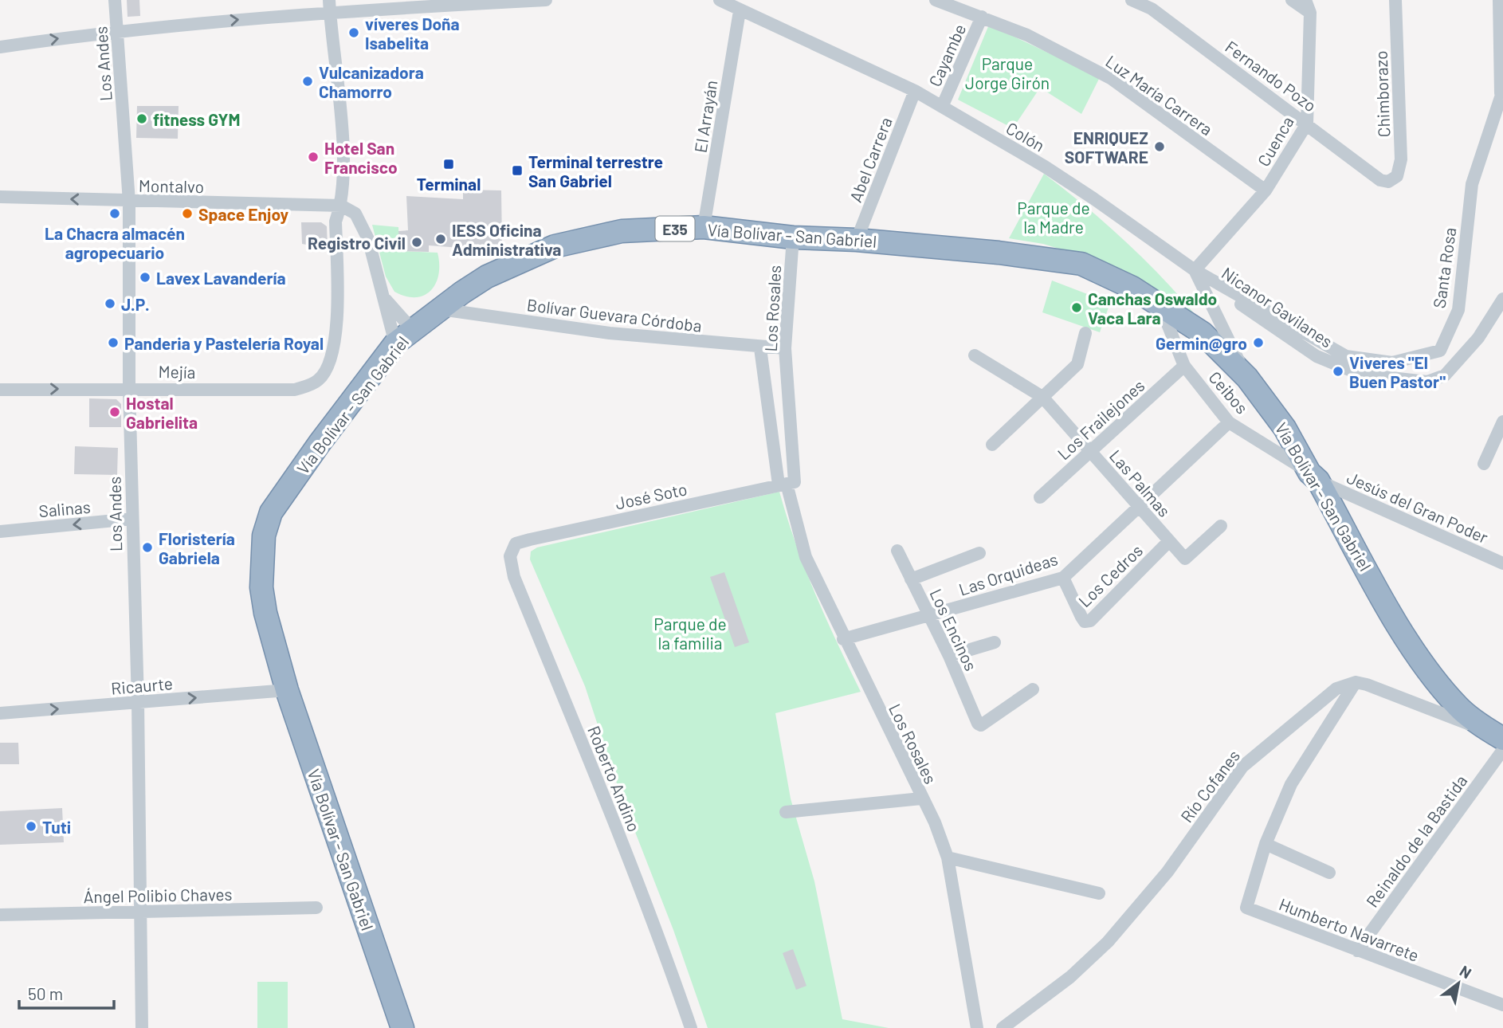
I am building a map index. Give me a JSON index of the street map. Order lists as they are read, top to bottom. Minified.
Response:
{"streets":{"highway":["E35","Vía Bolívar - San Gabriel"],"street":["Cayambe","Los Andes","Fernando Pozo","Chimborazo","Luz María Carrera","El Arrayán","Colón","Cuenca","Abel Carrera","Montalvo","Santa Rosa","Nicanor Gavilanes","Los Rosales","Bolívar Guevara Córdoba","Mejía","Ceibos","Los Frailejones","Las Palmas","José Soto","Jesús del Gran Poder","Salinas","Las Orquideas","Los Cedros","Los Encinos","Ricaurte","Roberto Andino","Río Cofanes","Reinaldo de la Bastida","Ángel Polibio Chaves","Humberto Navarrete"]},"crossings":[["Cayambe","Luz María Carrera"],["Cayambe","Colón"],["Los Andes","Montalvo"],["Los Andes","Mejía"],["Los Andes","Salinas"],["Los Andes","Ricaurte"],["Los Andes","Ángel Polibio Chaves"],["Fernando Pozo","Chimborazo"],["Fernando Pozo","Cuenca"],["Luz María Carrera","Cuenca"],["El Arrayán","Colón"],["El Arrayán","Vía Bolívar - San Gabriel"],["Colón","Cuenca"],["Colón","Abel Carrera"],["Colón","Vía Bolívar - San Gabriel"],["Colón","Santa Rosa"],["Colón","Nicanor Gavilanes"],["Cuenca","Santa Rosa"],["Cuenca","Nicanor Gavilanes"],["Abel Carrera","Vía Bolívar - San Gabriel"],["Montalvo","Mejía"],["Vía Bolívar - San Gabriel","Los Rosales"],["Vía Bolívar - San Gabriel","Bolívar Guevara Córdoba"],["Vía Bolívar - San Gabriel","Ceibos"],["Vía Bolívar - San Gabriel","Jesús del Gran Poder"],["Vía Bolívar - San Gabriel","Ricaurte"],["Vía Bolívar - San Gabriel","Reinaldo de la Bastida"],["Santa Rosa","Nicanor Gavilanes"],["Los Rosales","Bolívar Guevara Córdoba"],["Los Rosales","José Soto"],["Los Rosales","Las Orquideas"],["Ceibos","Los Frailejones"],["Ceibos","Jesús del Gran Poder"],["Ceibos","Las Orquideas"],["Los Frailejones","Las Palmas"],["Las Palmas","Las Orquideas"],["Las Palmas","Los Cedros"],["José Soto","Roberto Andino"],["Las Orquideas","Los Cedros"],["Las Orquideas","Los Encinos"],["Reinaldo de la Bastida","Humberto Navarrete"]],"one_way":["Montalvo","Salinas","Ricaurte"],"parks":["Parque Jorge Girón","Parque de la Madre","Parque de la familia"],"places":{"other":["víveres Doña Isabelita","Vulcanizadora Chamorro","fitness GYM","ENRIQUEZ SOFTWARE","Hotel San Francisco","La Chacra almacén agropecuario","Space Enjoy","IESS Oficina Administrativa","Registro Civil","Lavex Lavandería","J.P.","Canchas Oswaldo Vaca Lara","Panderia y Pastelería Royal","Germin@gro","Viveres \"El Buen Pastor\"","Hostal Gabrielita","Floristería Gabriela","Tuti"],"transit":["Terminal","Terminal terrestre San Gabriel"]},"scale_bar":"50 m","north":"top right"}
